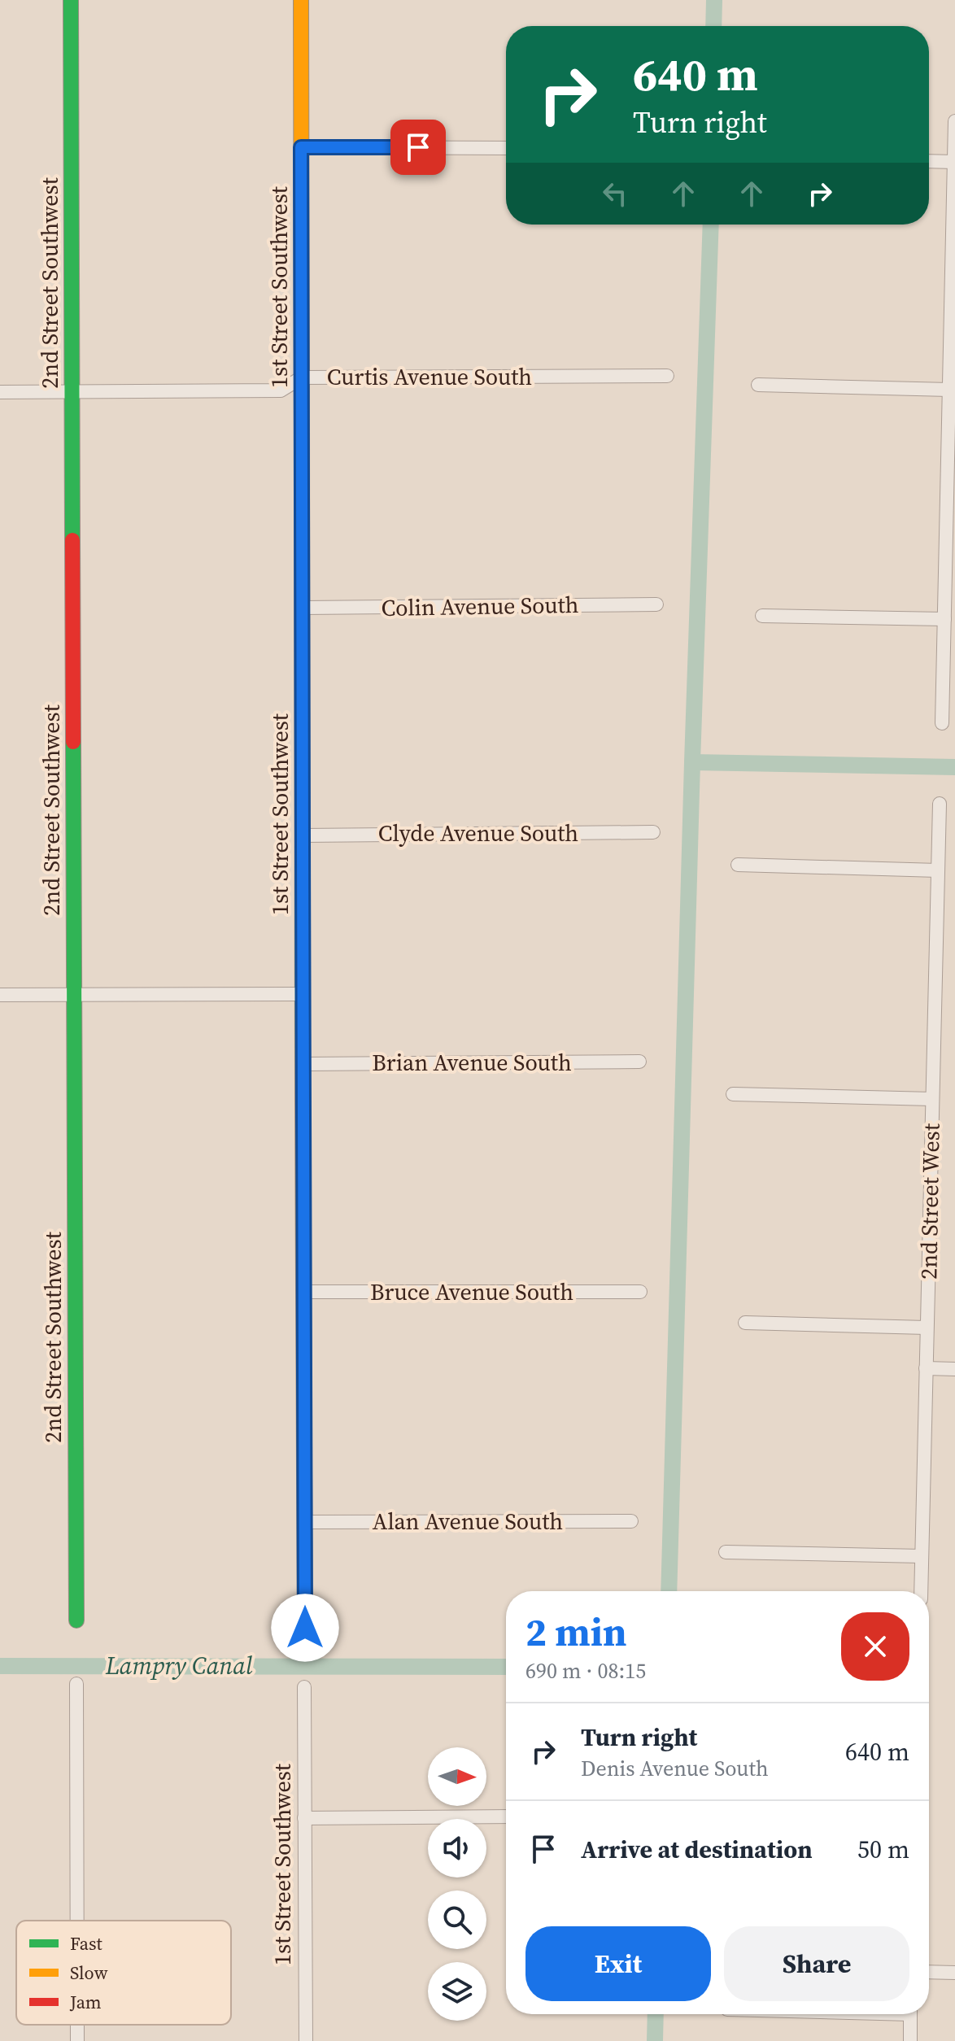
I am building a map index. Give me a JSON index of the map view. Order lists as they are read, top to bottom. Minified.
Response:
{"streets":{"street":["2nd Street Southwest","1st Street Southwest","Curtis Avenue South","Colin Avenue South","Clyde Avenue South","Brian Avenue South","2nd Street West","Bruce Avenue South","Alan Avenue South"]},"crossings":[["2nd Street Southwest","Curtis Avenue South"],["1st Street Southwest","Curtis Avenue South"],["1st Street Southwest","Colin Avenue South"],["1st Street Southwest","Clyde Avenue South"],["1st Street Southwest","Brian Avenue South"],["1st Street Southwest","Bruce Avenue South"],["1st Street Southwest","Alan Avenue South"]],"water":["Lampry Canal"],"legend":["Fast","Slow","Jam"],"north":"right","page":{"turn":["640 m","Turn right"],"heading":["2 min","690 m · 08:15"],"list":[{"name":"Turn right","note":"Denis Avenue South","value":"640 m"},{"name":"Arrive at destination","value":"50 m"}],"buttons":["Exit","Share"]}}
